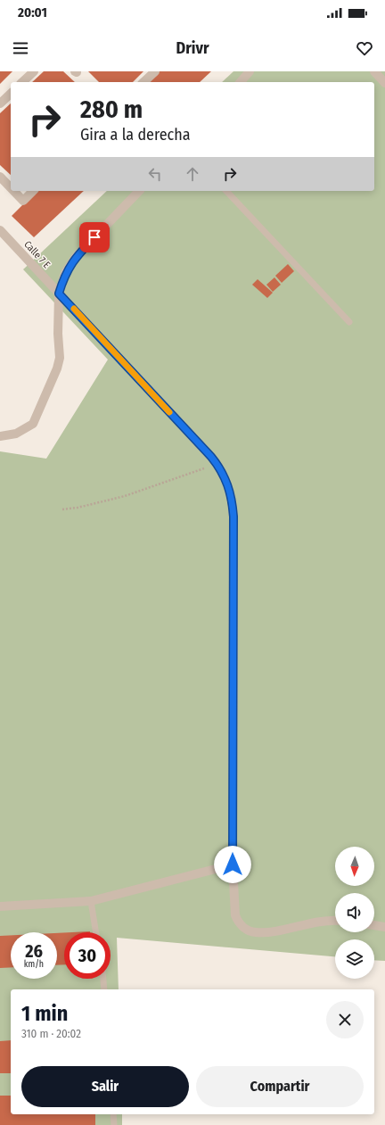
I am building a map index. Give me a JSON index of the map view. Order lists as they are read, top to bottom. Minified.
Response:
{"streets":{"street":["Calle 7 E"]},"north":"bottom","page":{"status":"20:01","header":"Drivr","turn":["280 m","Gira a la derecha"],"speed":"26 km/h","limit":"30","heading":["1 min","310 m · 20:02"],"buttons":["Salir","Compartir"]}}
